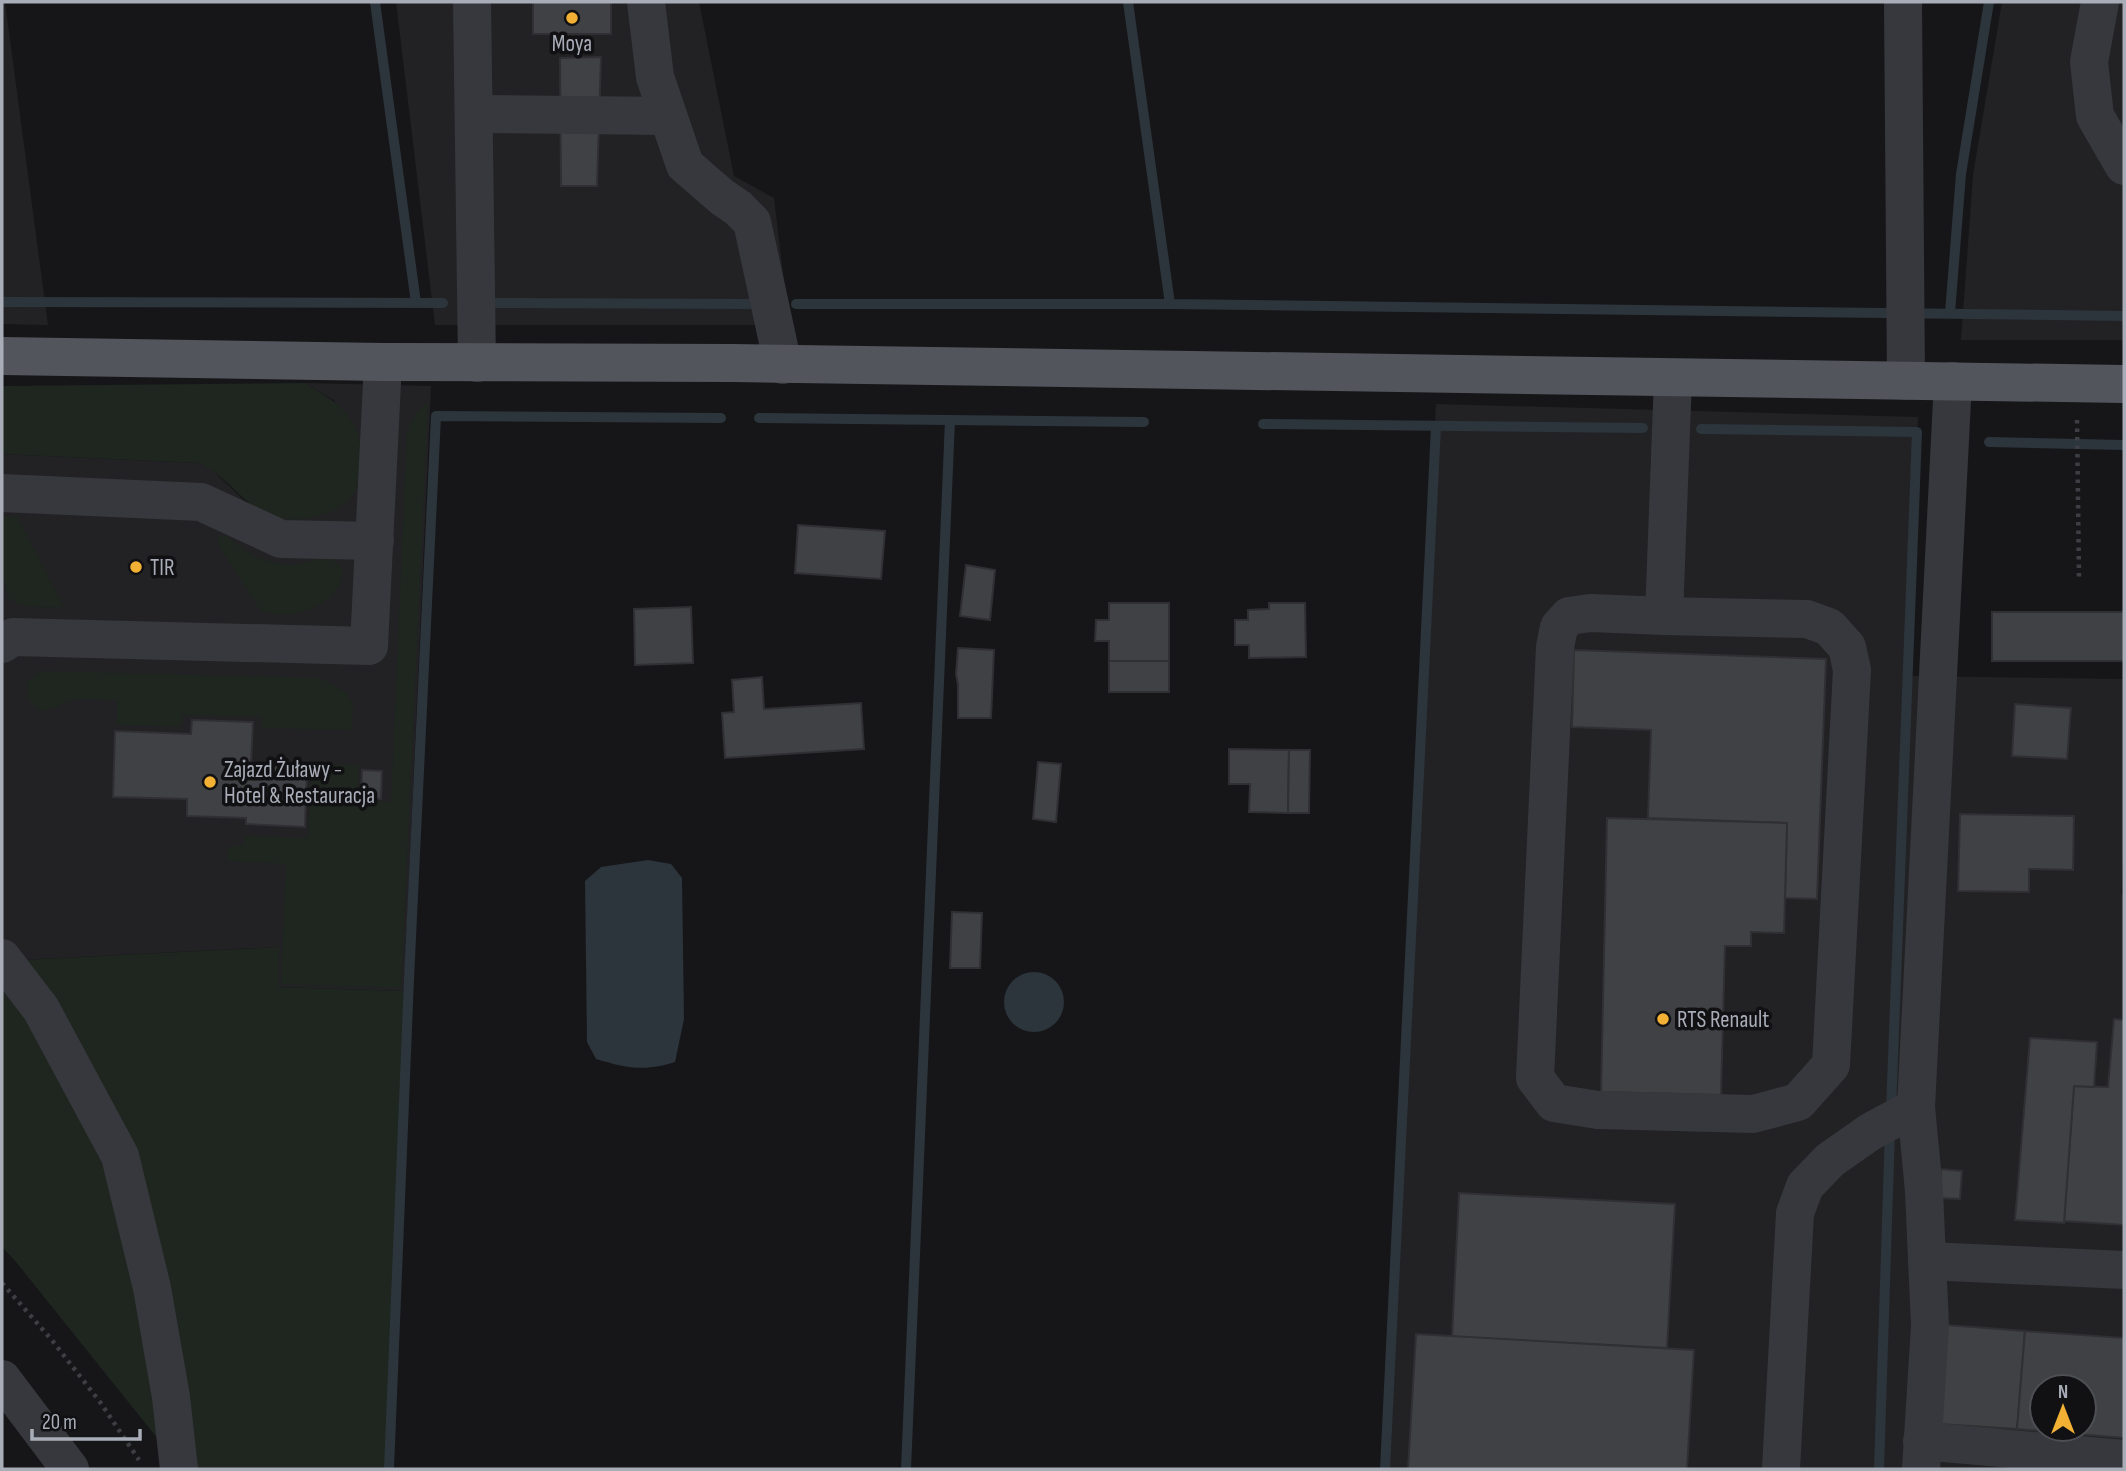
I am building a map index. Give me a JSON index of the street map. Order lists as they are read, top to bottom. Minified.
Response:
{"places":["Moya","TIR","Zajazd Żuławy - Hotel & Restauracja","RTS Renault"],"scale_bar":"20 m","north":"top"}
